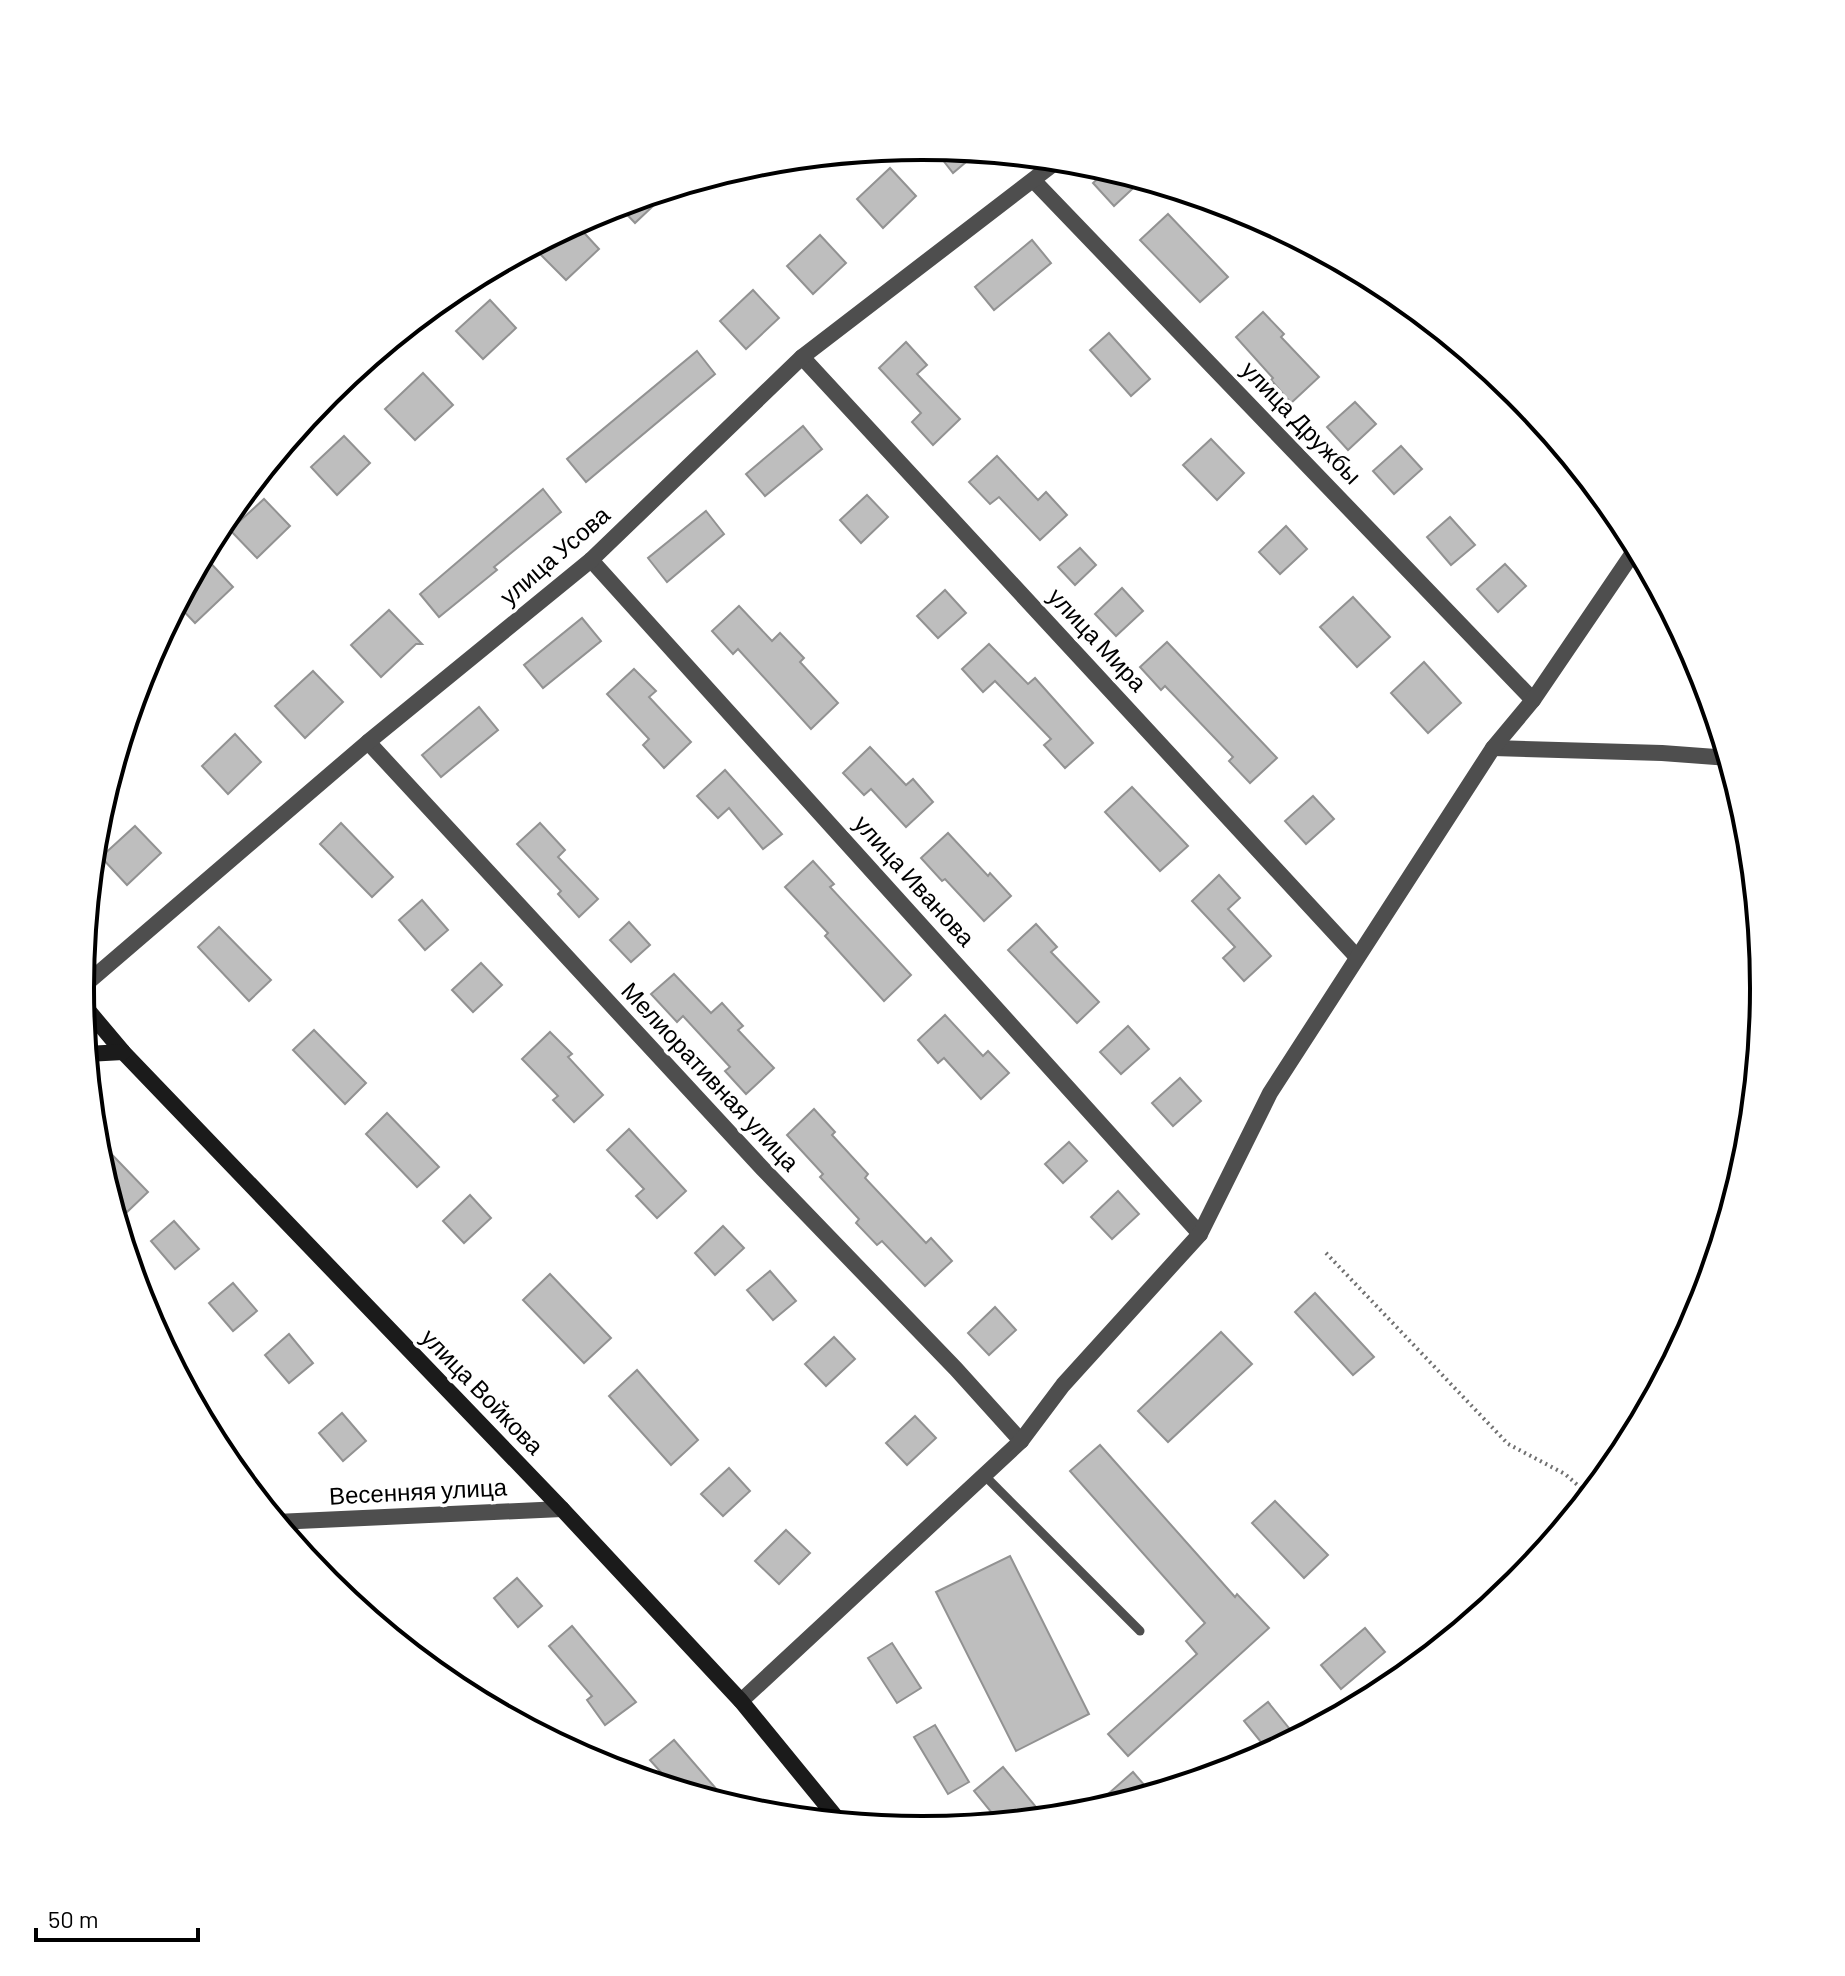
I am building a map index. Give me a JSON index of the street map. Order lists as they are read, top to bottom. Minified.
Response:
{"streets":{"main road":["улица Войкова"],"street":["улица Дружбы","улица Усова","улица Мира","улица Иванова","Мелиоративная улица","Весенняя улица"]},"crossings":[["улица Дружбы","улица Усова"],["улица Усова","улица Мира"],["улица Усова","улица Иванова"],["улица Усова","Мелиоративная улица"],["улица Войкова","Весенняя улица"]],"scale_bar":"50 m"}
